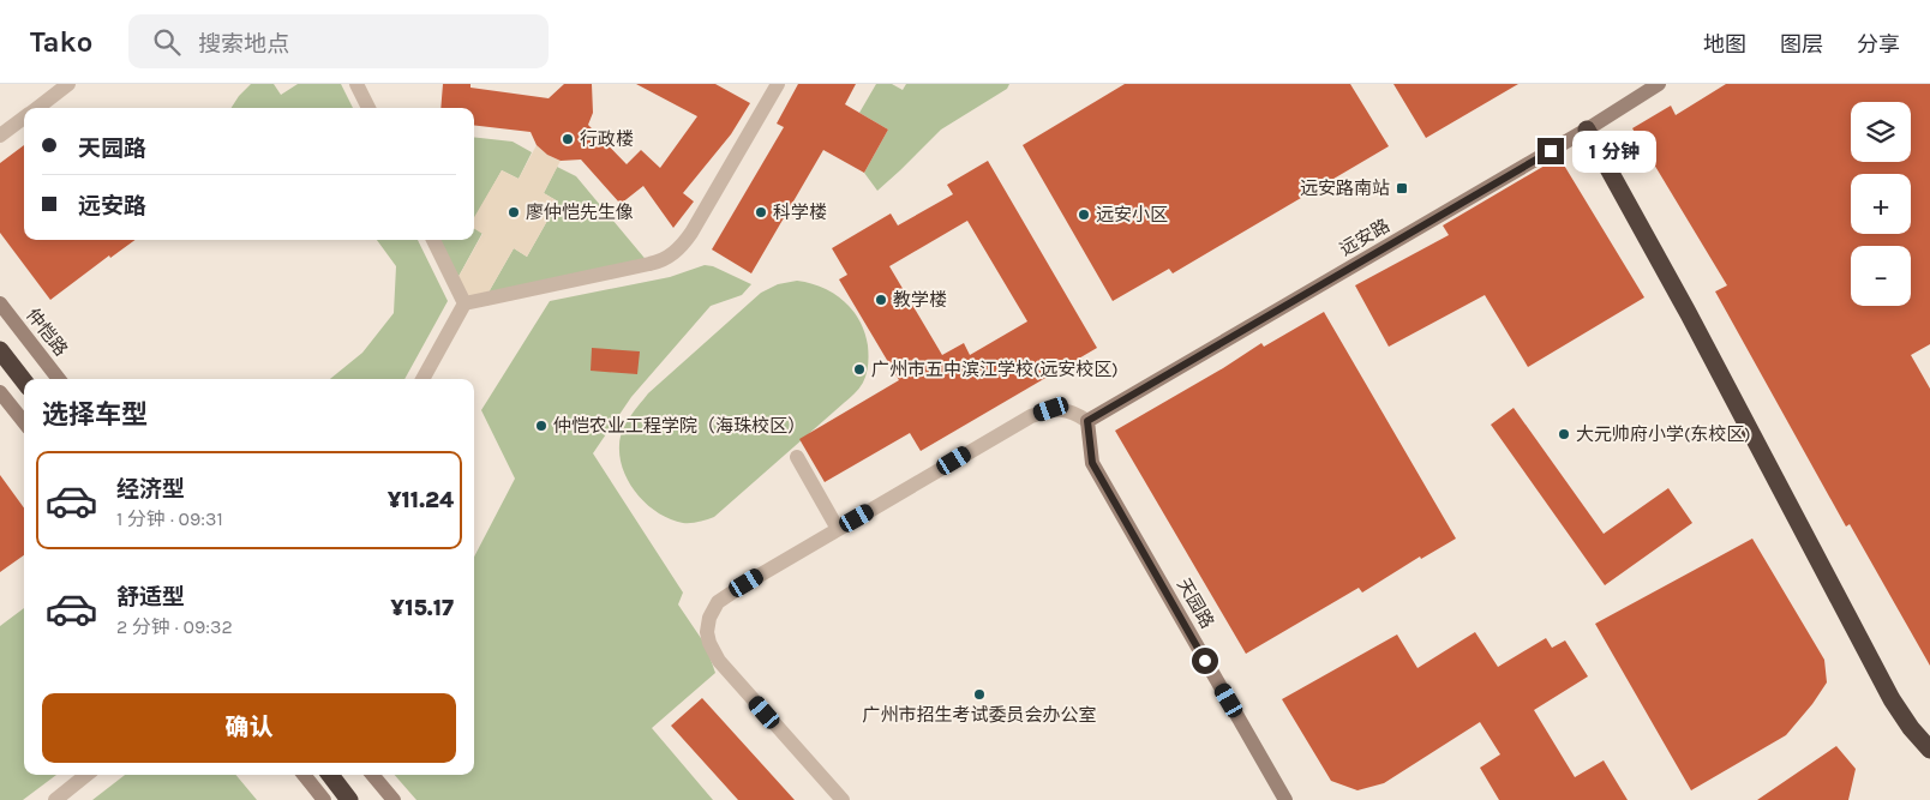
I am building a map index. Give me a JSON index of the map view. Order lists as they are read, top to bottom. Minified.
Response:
{"streets":{"street":["远安路","仲恺路","天园路"]},"crossings":[["远安路","天园路"]],"places":{"other":["行政楼","廖仲恺先生像","科学楼","远安小区","教学楼","广州市五中滨江学校(远安校区)","仲恺农业工程学院（海珠校区）","大元帅府小学(东校区)","广州市招生考试委员会办公室"],"transit":["远安路南站"]},"page":{"header":"Tako","search":"搜索地点","nav":["地图","图层","分享"],"map_buttons":["+","−"],"banner":["天园路","远安路"],"bubble":"1 分钟","heading":"选择车型","list":[{"name":"经济型","note":"1 分钟 · 09:31","value":"¥11.24"},{"name":"舒适型","note":"2 分钟 · 09:32","value":"¥15.17"}],"buttons":"确认"}}
